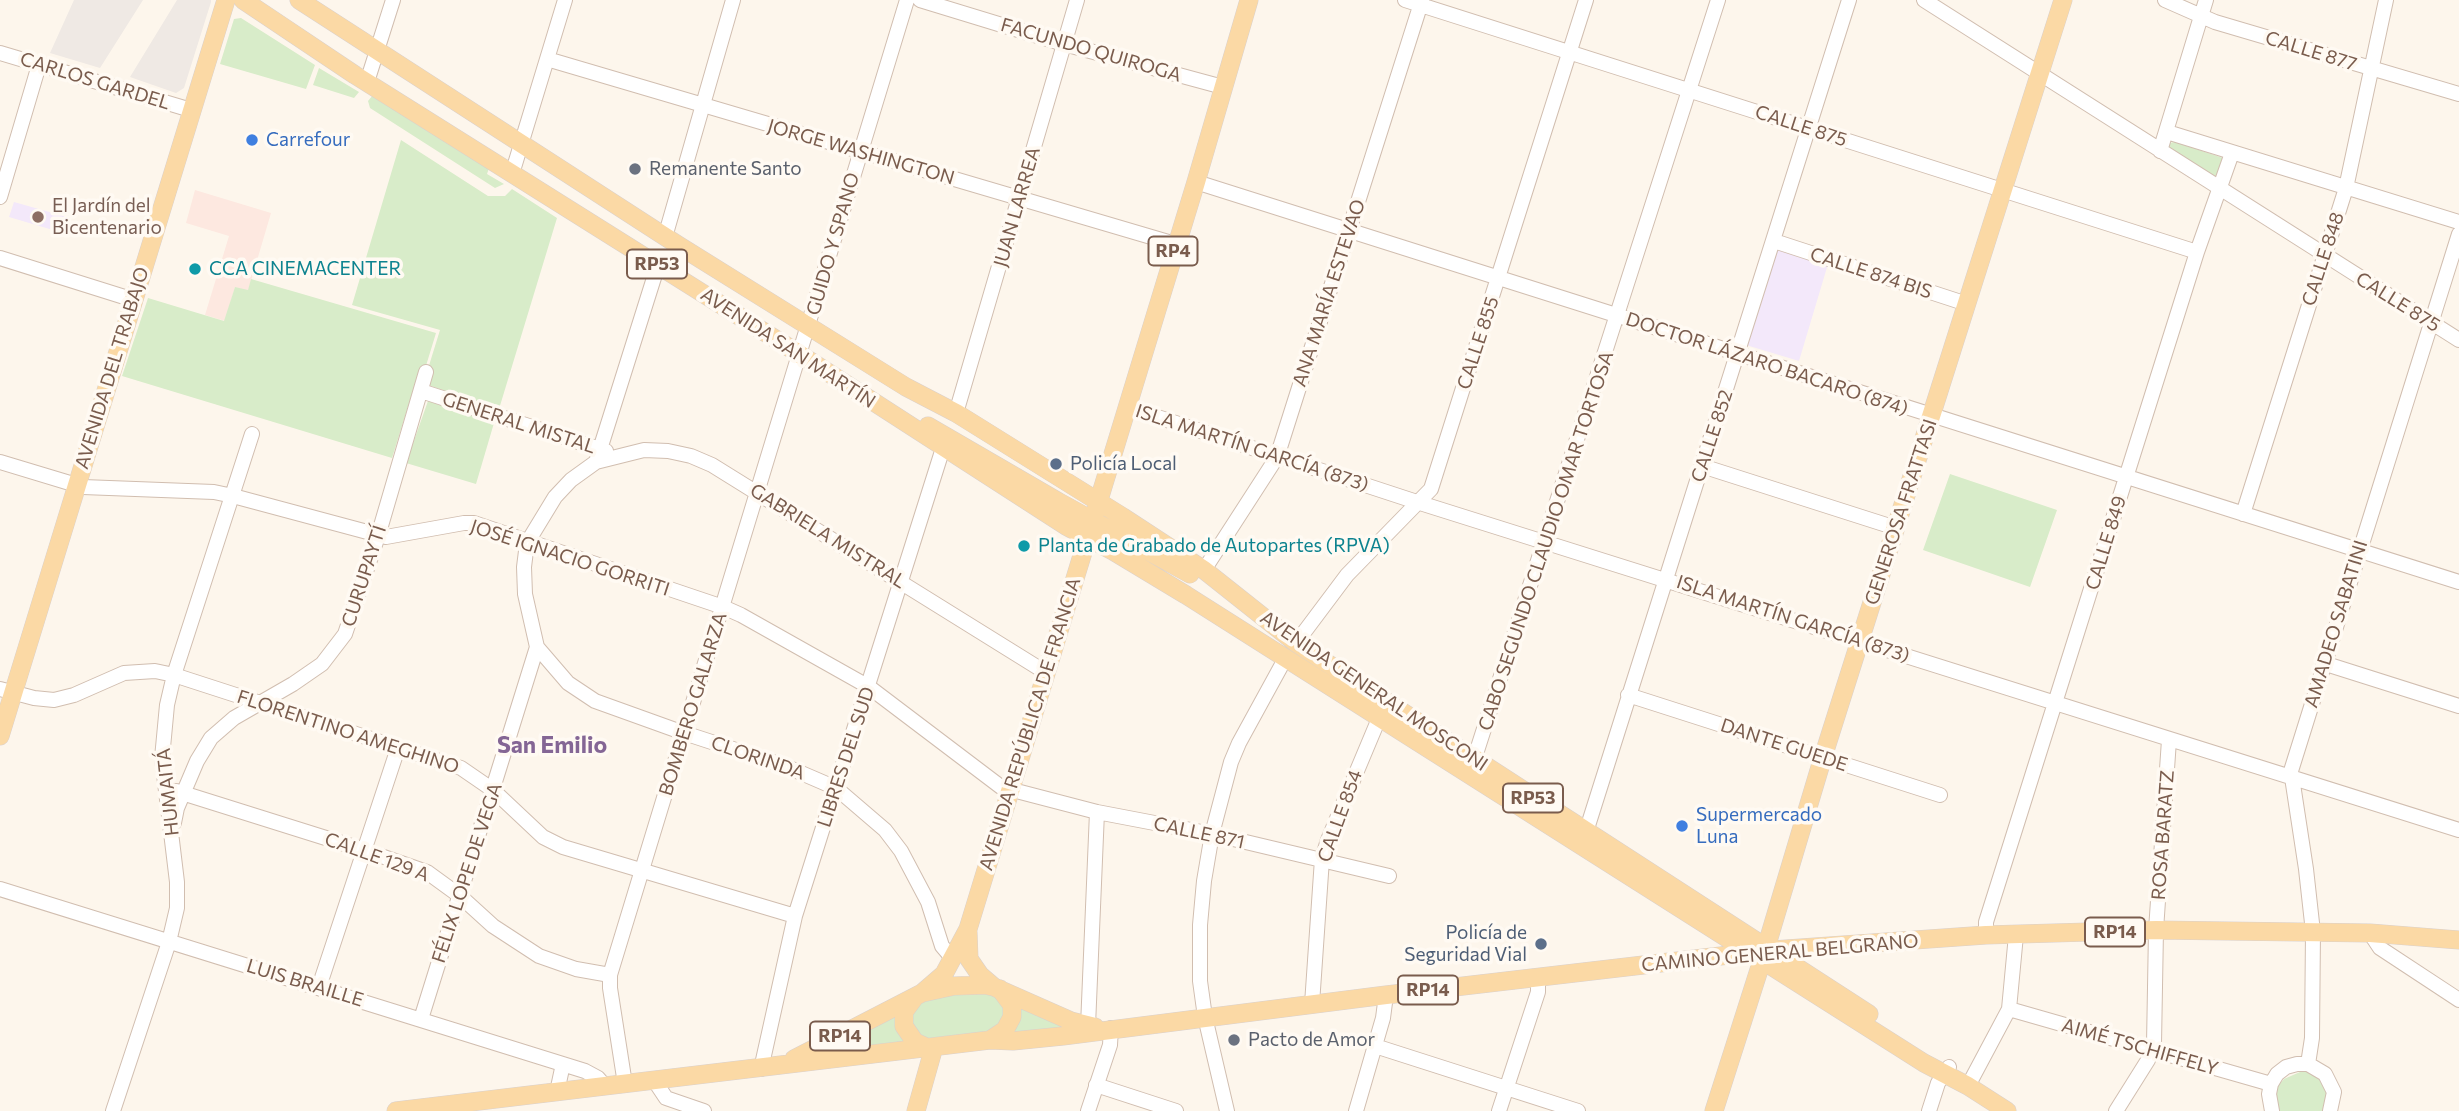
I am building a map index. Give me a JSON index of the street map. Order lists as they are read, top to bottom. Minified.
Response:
{"streets":{"main road":["RP4","RP53","AVENIDA SAN MARTÍN","AVENIDA DEL TRABAJO","GENEROSA FRATTASI","AVENIDA GENERAL MOSCONI","AVENIDA REPÚBLICA DE FRANCIA","RP14","CAMINO GENERAL BELGRANO"],"street":["FACUNDO QUIROGA","CALLE 877","CARLOS GARDEL","CALLE 875","JORGE WASHINGTON","JUAN LARREA","GUIDO Y SPANO","CALLE 848","CALLE 874 BIS","ANA MARÍA ESTEVAO","CALLE 855","DOCTOR LÁZARO BACARO (874)","GENERAL MISTAL","CALLE 852","ISLA MARTÍN GARCÍA (873)","GABRIELA MISTRAL","CABO SEGUNDO CLAUDIO OMAR TORTOSA","CALLE 849","JOSÉ IGNACIO GORRITI","CURUPAYTÍ","AMADEO SABATINI","BOMBERO GALARZA","FLORENTINO AMEGHINO","DANTE GUEDE","LIBRES DEL SUD","CLORINDA","HUMAITÁ","CALLE 854","CALLE 871","ROSA BARATZ","CALLE 129 A","FÉLIX LOPE DE VEGA","LUIS BRAILLE","AIMÉ TSCHIFFELY"]},"crossings":[["FACUNDO QUIROGA","JUAN LARREA"],["FACUNDO QUIROGA","RP4"],["CALLE 877","CALLE 848"],["CARLOS GARDEL","AVENIDA DEL TRABAJO"],["CALLE 875","CALLE 848"],["CALLE 875","ANA MARÍA ESTEVAO"],["CALLE 875","CALLE 855"],["CALLE 875","CALLE 852"],["CALLE 875","GENEROSA FRATTASI"],["CALLE 875","CABO SEGUNDO CLAUDIO OMAR TORTOSA"],["CALLE 875","CALLE 849"],["CALLE 875","AMADEO SABATINI"],["JORGE WASHINGTON","JUAN LARREA"],["JORGE WASHINGTON","GUIDO Y SPANO"],["JORGE WASHINGTON","RP4"],["JUAN LARREA","AVENIDA SAN MARTÍN"],["GUIDO Y SPANO","AVENIDA SAN MARTÍN"],["GUIDO Y SPANO","BOMBERO GALARZA"],["RP4","RP53"],["RP4","AVENIDA SAN MARTÍN"],["RP4","DOCTOR LÁZARO BACARO (874)"],["RP4","ISLA MARTÍN GARCÍA (873)"],["RP4","AVENIDA GENERAL MOSCONI"],["RP4","AVENIDA REPÚBLICA DE FRANCIA"],["RP4","CAMINO GENERAL BELGRANO"],["CALLE 848","DOCTOR LÁZARO BACARO (874)"],["RP53","CALLE 855"],["RP53","AVENIDA SAN MARTÍN"],["RP53","AVENIDA GENERAL MOSCONI"],["RP53","AVENIDA REPÚBLICA DE FRANCIA"],["CALLE 874 BIS","CALLE 852"],["CALLE 874 BIS","GENEROSA FRATTASI"],["ANA MARÍA ESTEVAO","DOCTOR LÁZARO BACARO (874)"],["ANA MARÍA ESTEVAO","ISLA MARTÍN GARCÍA (873)"],["ANA MARÍA ESTEVAO","AVENIDA GENERAL MOSCONI"],["CALLE 855","DOCTOR LÁZARO BACARO (874)"],["CALLE 855","ISLA MARTÍN GARCÍA (873)"],["CALLE 855","AVENIDA GENERAL MOSCONI"],["AVENIDA SAN MARTÍN","AVENIDA GENERAL MOSCONI"],["AVENIDA SAN MARTÍN","BOMBERO GALARZA"],["AVENIDA SAN MARTÍN","AVENIDA REPÚBLICA DE FRANCIA"],["AVENIDA SAN MARTÍN","LIBRES DEL SUD"],["DOCTOR LÁZARO BACARO (874)","CALLE 852"],["DOCTOR LÁZARO BACARO (874)","GENEROSA FRATTASI"],["DOCTOR LÁZARO BACARO (874)","CABO SEGUNDO CLAUDIO OMAR TORTOSA"],["DOCTOR LÁZARO BACARO (874)","CALLE 849"],["DOCTOR LÁZARO BACARO (874)","AMADEO SABATINI"],["AVENIDA DEL TRABAJO","JOSÉ IGNACIO GORRITI"],["AVENIDA DEL TRABAJO","FLORENTINO AMEGHINO"],["GENERAL MISTAL","GABRIELA MISTRAL"],["GENERAL MISTAL","CURUPAYTÍ"],["CALLE 852","ISLA MARTÍN GARCÍA (873)"],["CALLE 852","AVENIDA GENERAL MOSCONI"],["CALLE 852","DANTE GUEDE"],["ISLA MARTÍN GARCÍA (873)","GENEROSA FRATTASI"],["ISLA MARTÍN GARCÍA (873)","CABO SEGUNDO CLAUDIO OMAR TORTOSA"],["ISLA MARTÍN GARCÍA (873)","CALLE 849"],["ISLA MARTÍN GARCÍA (873)","AMADEO SABATINI"],["ISLA MARTÍN GARCÍA (873)","ROSA BARATZ"],["GENEROSA FRATTASI","AVENIDA GENERAL MOSCONI"],["GENEROSA FRATTASI","DANTE GUEDE"],["GENEROSA FRATTASI","CAMINO GENERAL BELGRANO"],["GABRIELA MISTRAL","BOMBERO GALARZA"],["GABRIELA MISTRAL","AVENIDA REPÚBLICA DE FRANCIA"],["GABRIELA MISTRAL","LIBRES DEL SUD"],["CABO SEGUNDO CLAUDIO OMAR TORTOSA","AVENIDA GENERAL MOSCONI"],["CALLE 849","CAMINO GENERAL BELGRANO"],["JOSÉ IGNACIO GORRITI","CURUPAYTÍ"],["JOSÉ IGNACIO GORRITI","BOMBERO GALARZA"],["JOSÉ IGNACIO GORRITI","AVENIDA REPÚBLICA DE FRANCIA"],["JOSÉ IGNACIO GORRITI","LIBRES DEL SUD"],["JOSÉ IGNACIO GORRITI","HUMAITÁ"],["JOSÉ IGNACIO GORRITI","CALLE 871"],["CURUPAYTÍ","FLORENTINO AMEGHINO"],["CURUPAYTÍ","HUMAITÁ"],["CURUPAYTÍ","CALLE 129 A"],["AMADEO SABATINI","CAMINO GENERAL BELGRANO"],["AVENIDA GENERAL MOSCONI","AVENIDA REPÚBLICA DE FRANCIA"],["AVENIDA GENERAL MOSCONI","CALLE 854"],["AVENIDA GENERAL MOSCONI","CAMINO GENERAL BELGRANO"],["BOMBERO GALARZA","FLORENTINO AMEGHINO"],["BOMBERO GALARZA","CLORINDA"],["BOMBERO GALARZA","CALLE 129 A"],["BOMBERO GALARZA","CAMINO GENERAL BELGRANO"],["AVENIDA REPÚBLICA DE FRANCIA","CLORINDA"],["AVENIDA REPÚBLICA DE FRANCIA","CALLE 871"],["AVENIDA REPÚBLICA DE FRANCIA","CAMINO GENERAL BELGRANO"],["FLORENTINO AMEGHINO","LIBRES DEL SUD"],["FLORENTINO AMEGHINO","HUMAITÁ"],["FLORENTINO AMEGHINO","FÉLIX LOPE DE VEGA"],["LIBRES DEL SUD","CLORINDA"],["LIBRES DEL SUD","CAMINO GENERAL BELGRANO"],["CLORINDA","FÉLIX LOPE DE VEGA"],["HUMAITÁ","CALLE 129 A"],["HUMAITÁ","LUIS BRAILLE"],["CALLE 854","CALLE 871"],["CALLE 854","CAMINO GENERAL BELGRANO"],["ROSA BARATZ","CAMINO GENERAL BELGRANO"],["ROSA BARATZ","AIMÉ TSCHIFFELY"],["CALLE 129 A","FÉLIX LOPE DE VEGA"],["FÉLIX LOPE DE VEGA","LUIS BRAILLE"],["CAMINO GENERAL BELGRANO","LUIS BRAILLE"]],"districts":["San Emilio"],"places":["Carrefour","Remanente Santo","El Jardín del Bicentenario","CCA CINEMACENTER","Policía Local","Planta de Grabado de Autopartes (RPVA)","Supermercado Luna","Policía de Seguridad Vial","Pacto de Amor"]}
